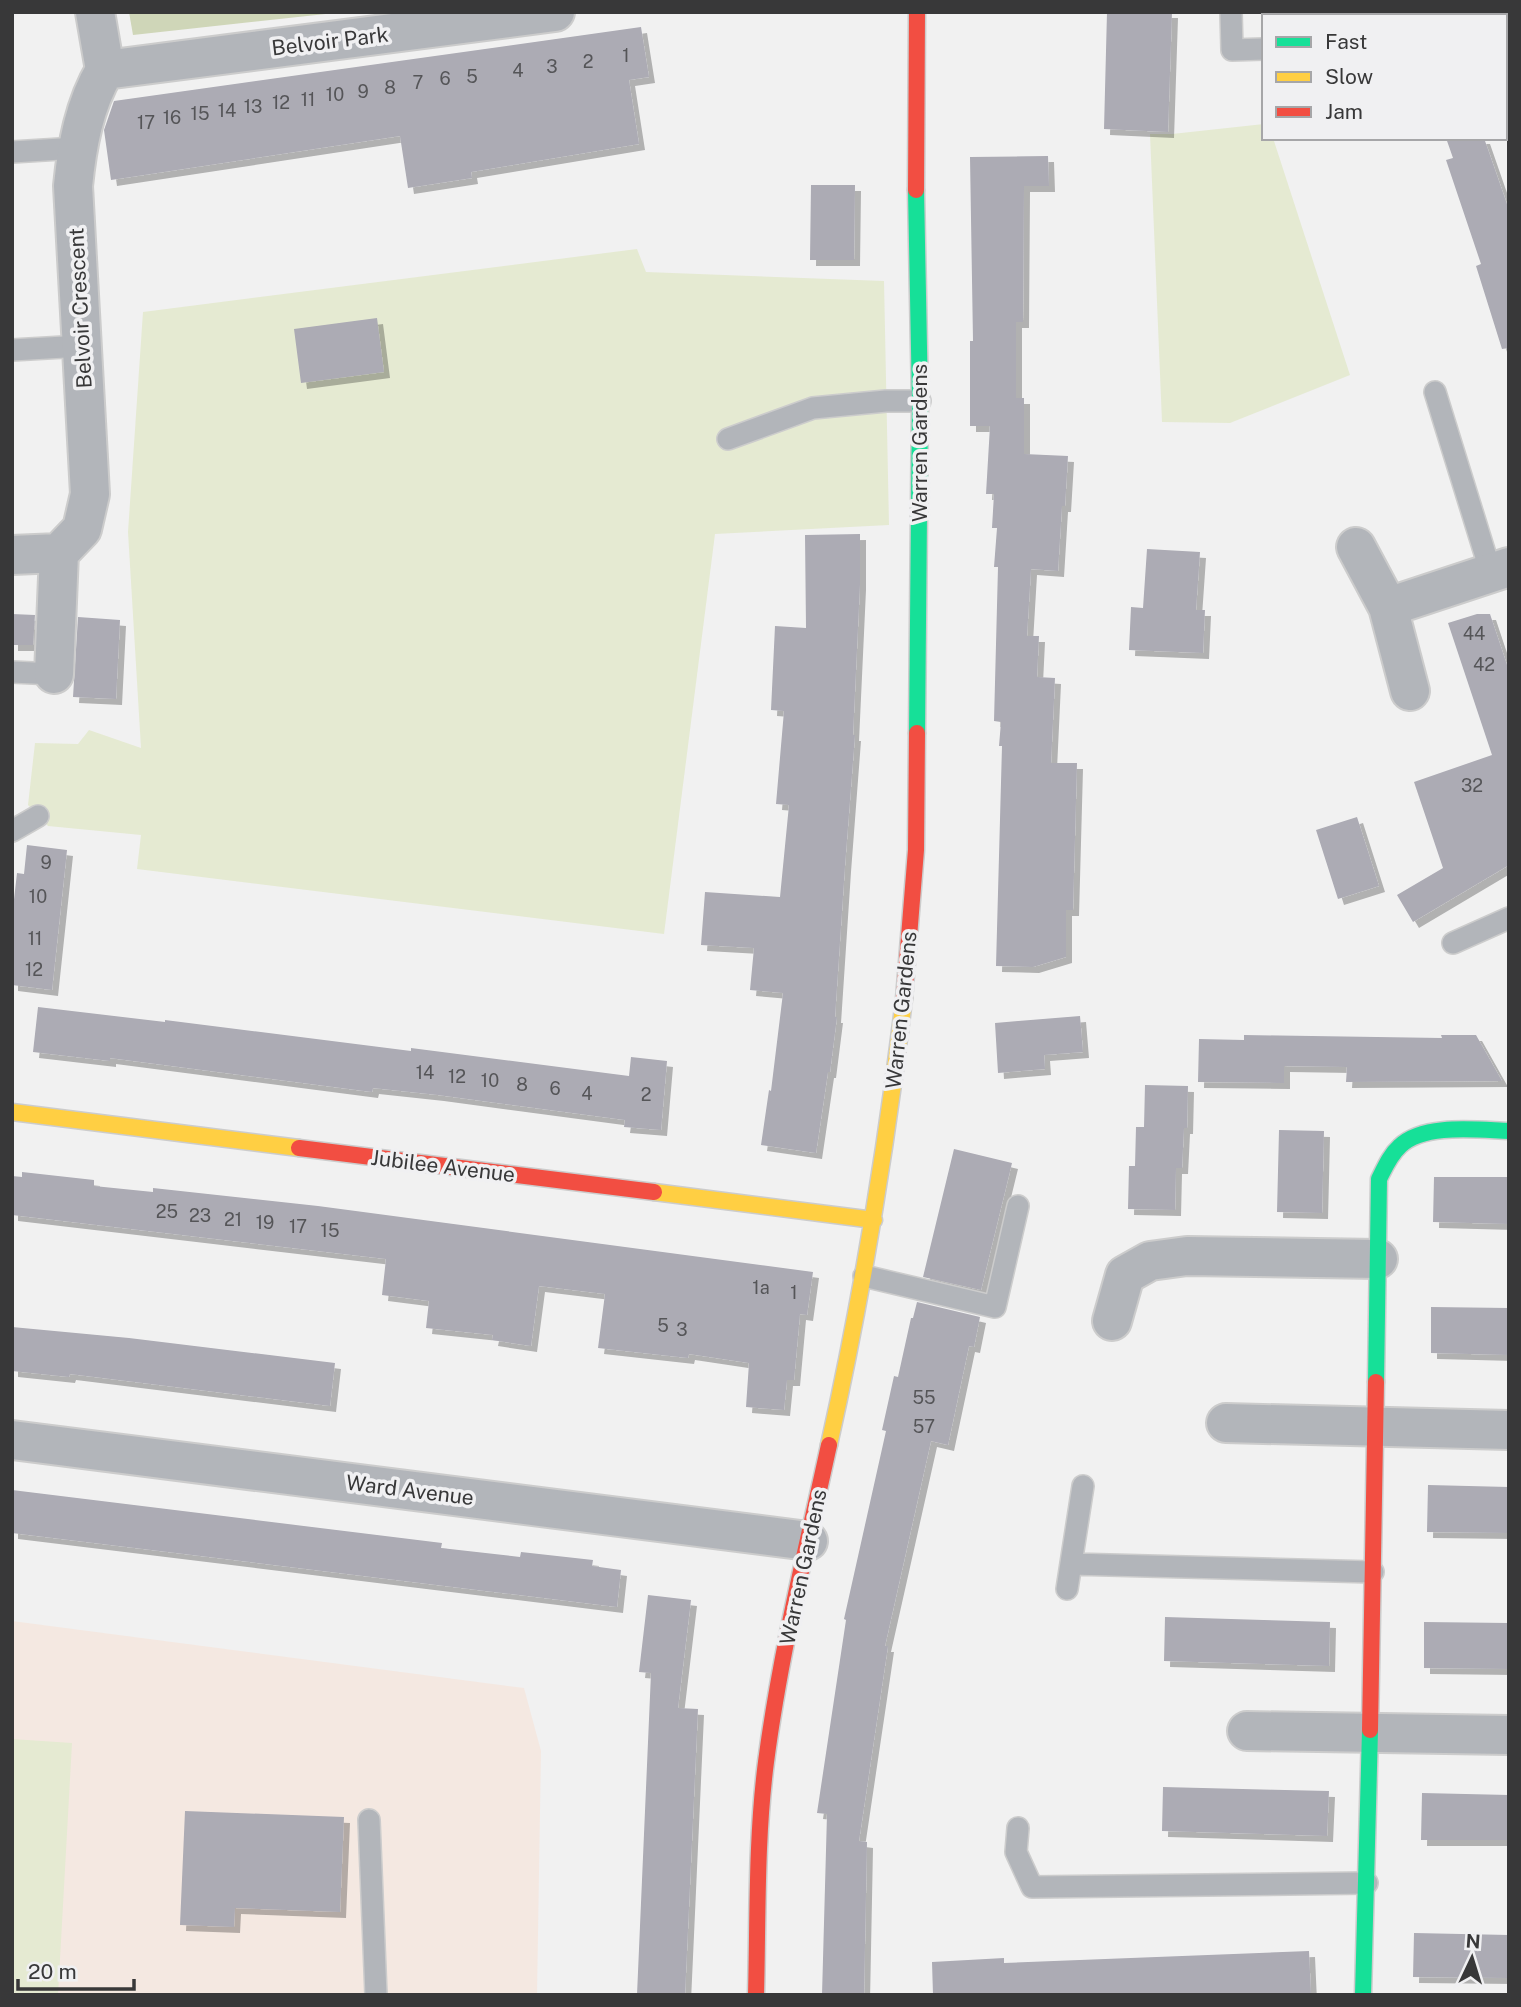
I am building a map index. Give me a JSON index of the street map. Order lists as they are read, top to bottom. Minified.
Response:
{"streets":{"street":["Belvoir Park","Belvoir Crescent","Warren Gardens","Jubilee Avenue","Ward Avenue"]},"crossings":[["Belvoir Park","Belvoir Crescent"],["Warren Gardens","Jubilee Avenue"],["Warren Gardens","Ward Avenue"]],"house_numbers":["1","2","3","4","5","6","7","8","9","10","11","12","13","14","15","16","17","44","42","32","9","10","11","12","14","12","10","8","6","4","2","25","23","21","19","17","15","1a","1","5","3","55","57"],"legend":["Fast","Slow","Jam"],"scale_bar":"20 m","north":"top"}
